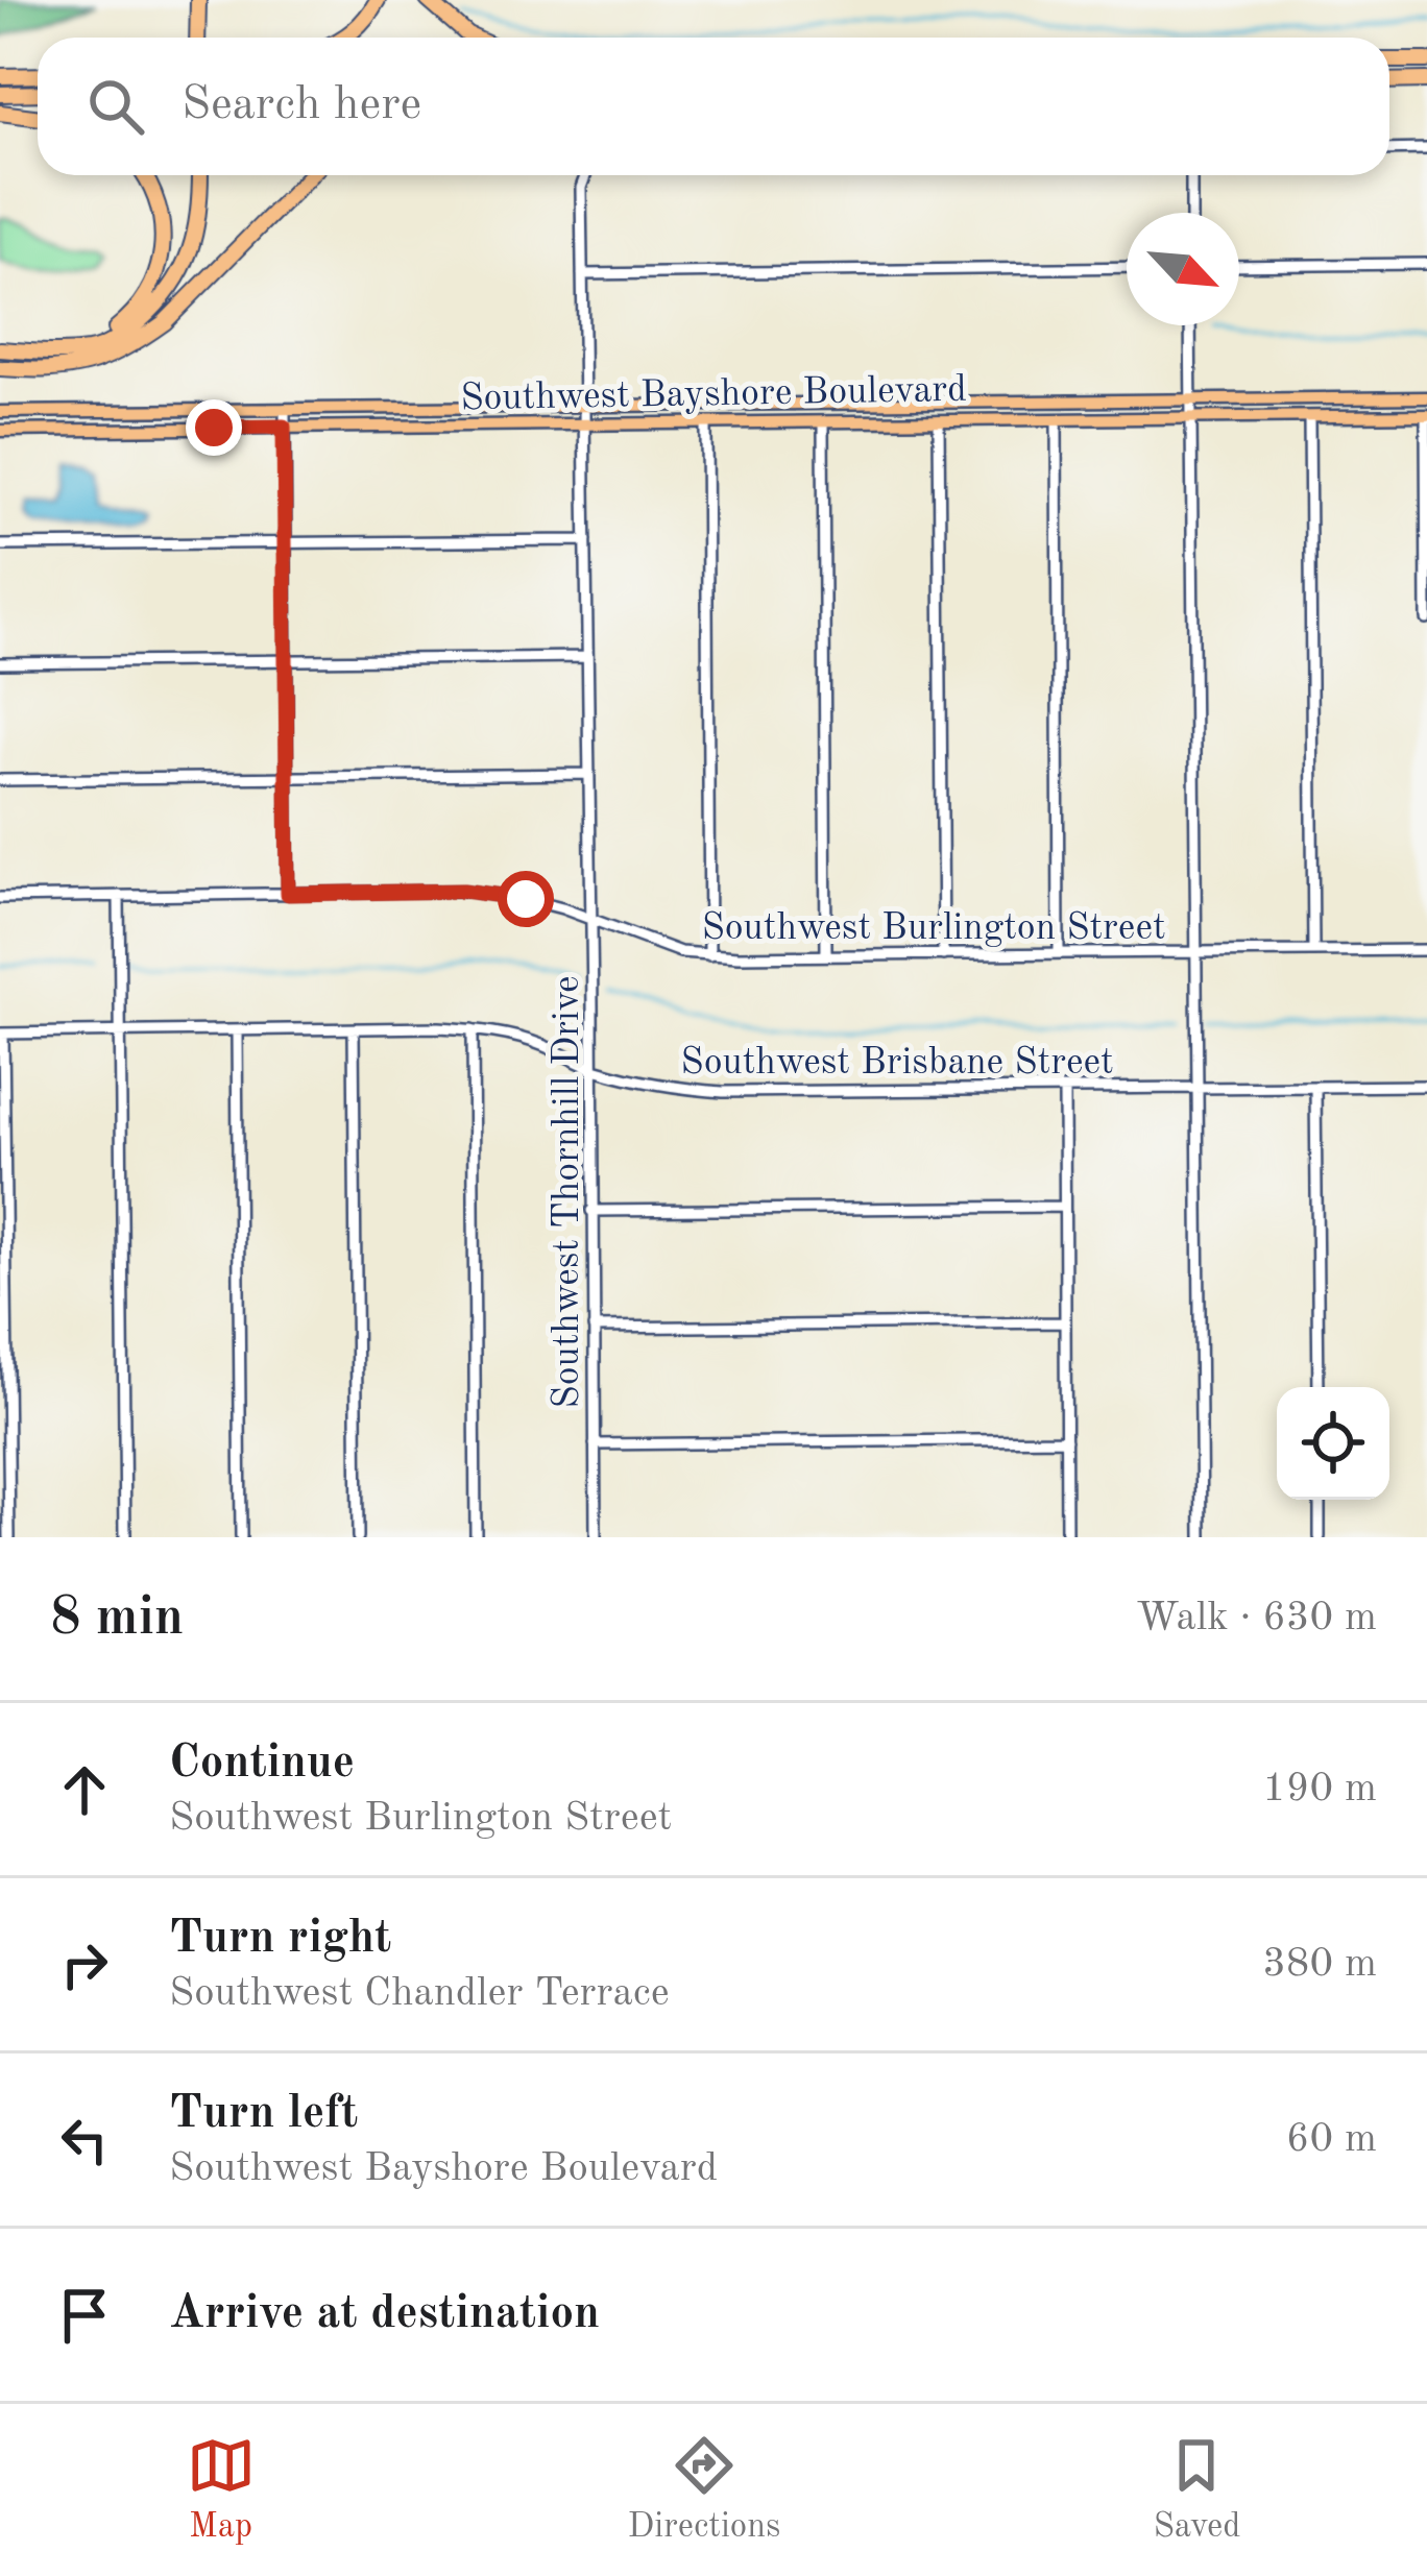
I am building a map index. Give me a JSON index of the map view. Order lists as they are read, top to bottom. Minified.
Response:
{"streets":{"main road":["Southwest Bayshore Boulevard"],"street":["Southwest Burlington Street","Southwest Brisbane Street","Southwest Thornhill Drive"]},"crossings":[["Southwest Bayshore Boulevard","Southwest Thornhill Drive"],["Southwest Burlington Street","Southwest Thornhill Drive"],["Southwest Brisbane Street","Southwest Thornhill Drive"]],"north":"bottom right","page":{"search":"Search here","heading":["8 min","Walk · 630 m"],"list":[["Continue","Southwest Burlington Street","190 m"],["Turn right","Southwest Chandler Terrace","380 m"],["Turn left","Southwest Bayshore Boulevard","60 m"],"Arrive at destination"],"nav":["Map","Directions","Saved"]}}
